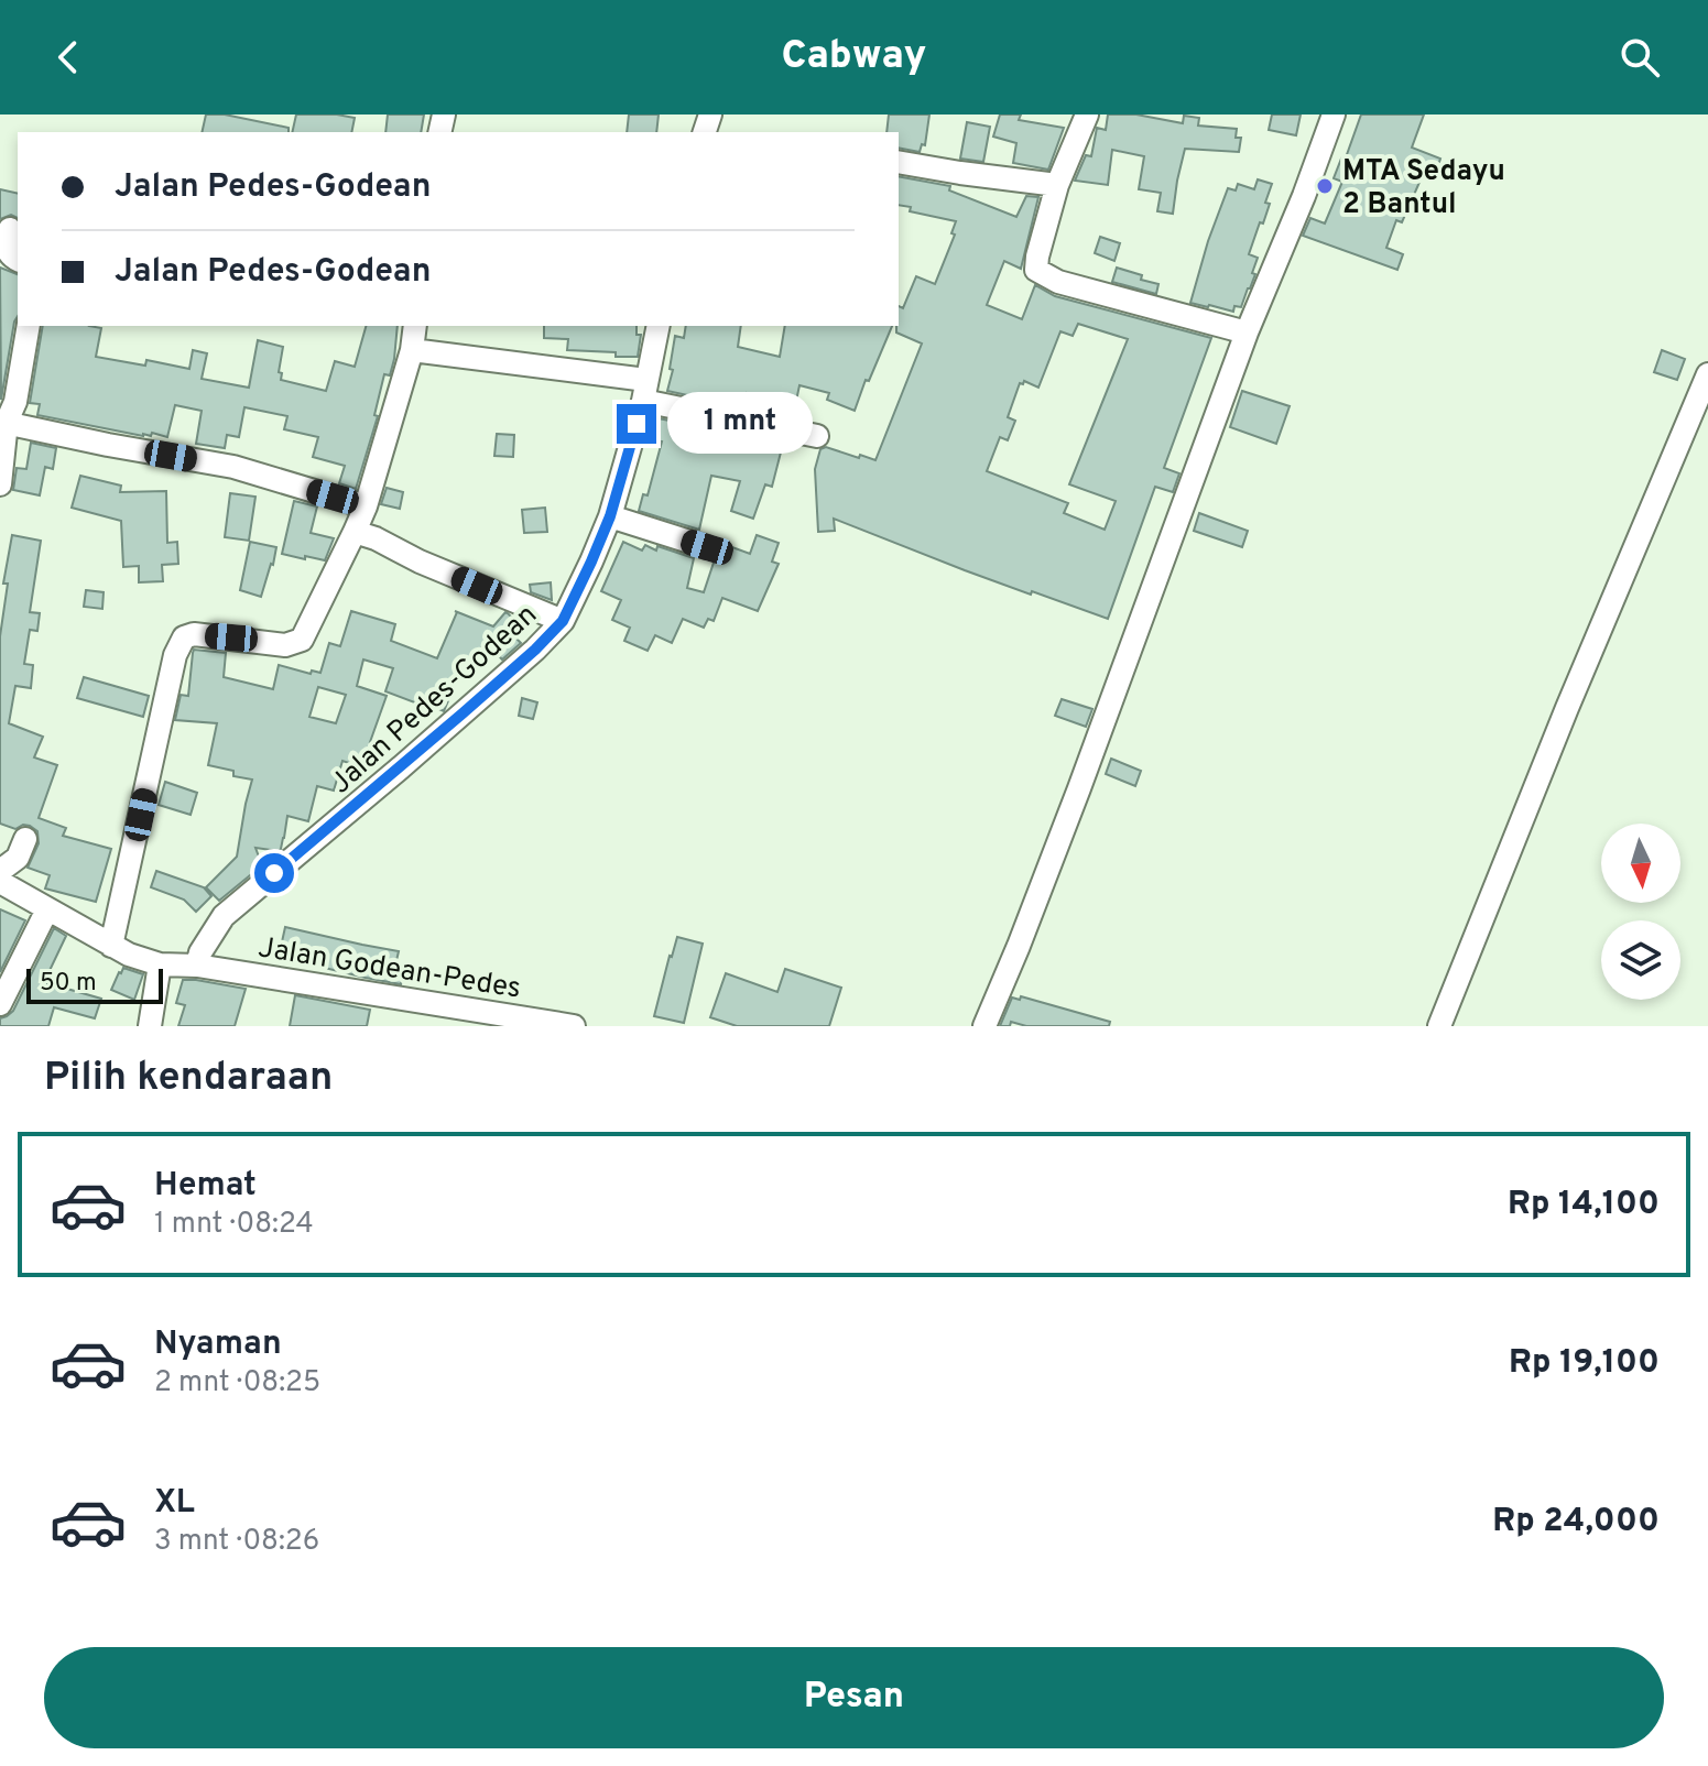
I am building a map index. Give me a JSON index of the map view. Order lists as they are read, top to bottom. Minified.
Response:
{"streets":{"street":["Jalan Pedes-Godean","Jalan Godean-Pedes"]},"crossings":[["Jalan Pedes-Godean","Jalan Godean-Pedes"]],"places":["MTA Sedayu 2 Bantul"],"scale_bar":"50 m","north":"bottom","page":{"header":"Cabway","banner":["Jalan Pedes-Godean","Jalan Pedes-Godean"],"bubble":"1 mnt","scale":"50 m","heading":"Pilih kendaraan","list":[{"name":"Hemat","note":"1 mnt · 08:24","value":"Rp 14,100"},{"name":"Nyaman","note":"2 mnt · 08:25","value":"Rp 19,100"},{"name":"XL","note":"3 mnt · 08:26","value":"Rp 24,000"}],"buttons":"Pesan"}}
